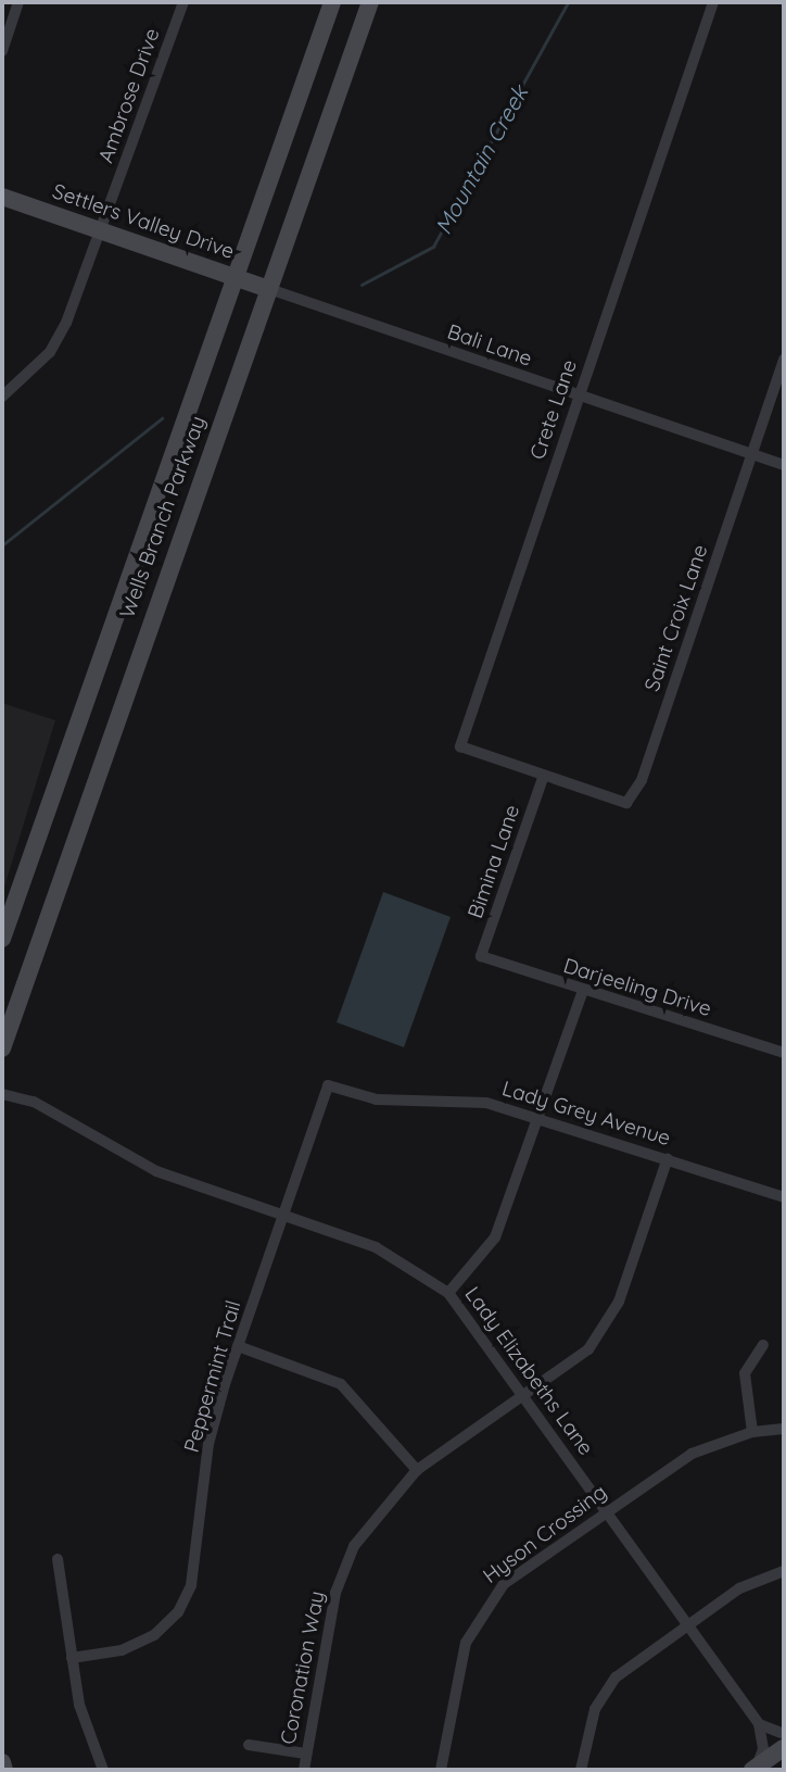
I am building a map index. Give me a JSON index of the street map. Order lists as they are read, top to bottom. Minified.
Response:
{"streets":{"main road":["Settlers Valley Drive","Wells Branch Parkway"],"street":["Ambrose Drive","Bali Lane","Crete Lane","Saint Croix Lane","Bimina Lane","Darjeeling Drive","Lady Grey Avenue","Lady Elizabeths Lane","Peppermint Trail","Hyson Crossing","Coronation Way"]},"crossings":[["Ambrose Drive","Settlers Valley Drive"],["Settlers Valley Drive","Bali Lane"],["Settlers Valley Drive","Wells Branch Parkway"],["Bali Lane","Crete Lane"],["Bali Lane","Wells Branch Parkway"],["Bali Lane","Saint Croix Lane"],["Crete Lane","Saint Croix Lane"],["Crete Lane","Bimina Lane"],["Saint Croix Lane","Bimina Lane"],["Bimina Lane","Darjeeling Drive"],["Lady Grey Avenue","Peppermint Trail"],["Lady Grey Avenue","Coronation Way"],["Lady Elizabeths Lane","Peppermint Trail"],["Lady Elizabeths Lane","Hyson Crossing"],["Lady Elizabeths Lane","Coronation Way"]],"water":["Mountain Creek"]}
